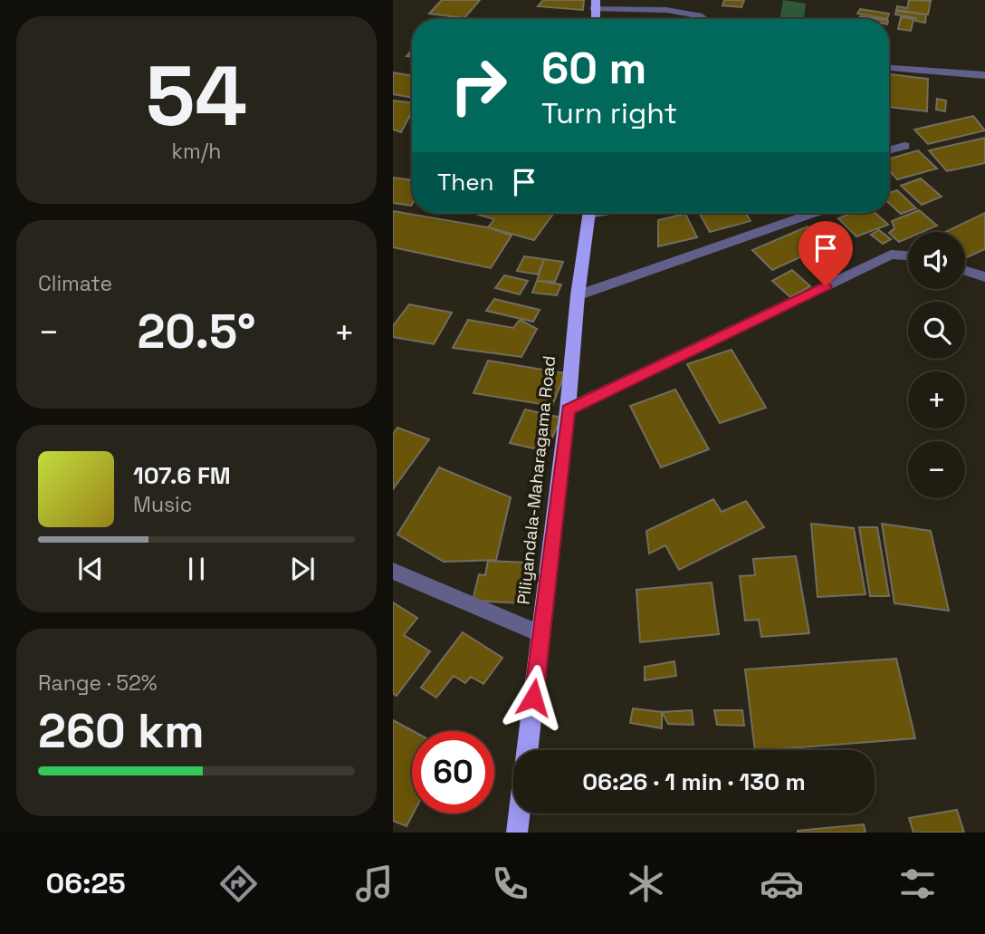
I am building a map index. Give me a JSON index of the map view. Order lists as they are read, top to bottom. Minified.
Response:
{"streets":{"main road":["Piliyandala-Maharagama Road"]},"page":{"tile":[["54","km/h"],"Climate",["Range · 52%","260 km"]],"turn":["60 m","Turn right"],"then":"Then","map_buttons":["+","−"],"heat":["−","20.5°","+"],"song":["107.6 FM","Music"],"limit":"60","trip":"06:26 · 1 min · 130 m","tabs":"06:25"}}
